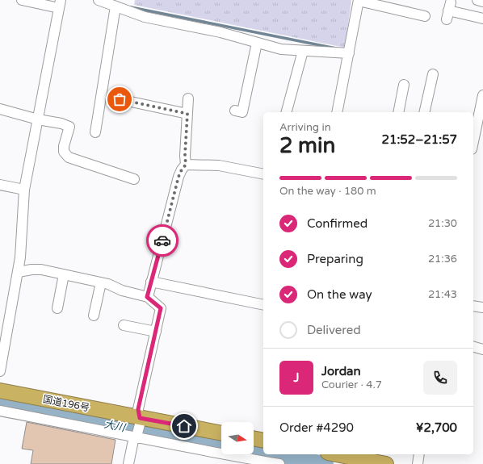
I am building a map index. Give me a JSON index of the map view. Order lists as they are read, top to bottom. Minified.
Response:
{"streets":{"highway":["国道196号"]},"water":["大川"],"north":"right","page":{"heading":["2 min","Arriving in","21:52–21:57"],"panel":["Jordan","Courier · 4.7","Order #4290","¥2,700"],"bar":"On the way · 180 m","list":[["Confirmed","21:30"],["Preparing","21:36"],["On the way","21:43"],"Delivered"],"round":"J"}}
